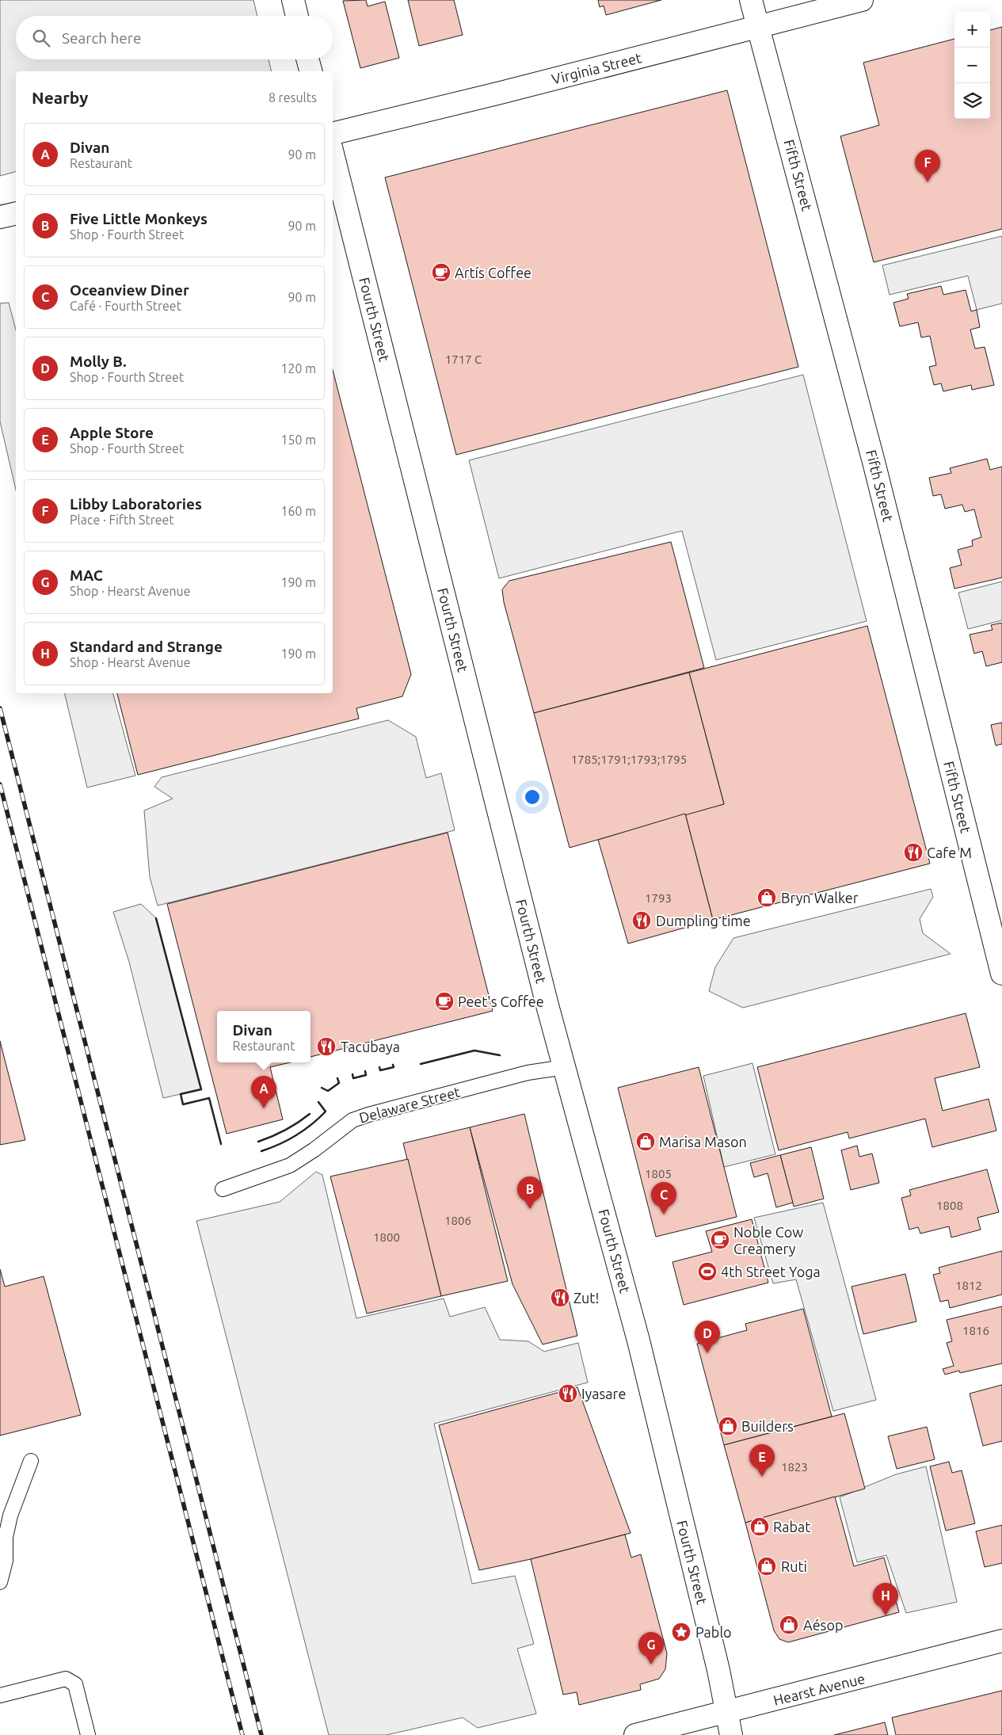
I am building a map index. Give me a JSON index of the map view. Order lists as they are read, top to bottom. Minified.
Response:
{"streets":{"street":["Virginia Street","Fifth Street","Fourth Street","Hearst Avenue"],"lane":["Delaware Street"]},"crossings":[["Virginia Street","Fifth Street"],["Fourth Street","Delaware Street"],["Fourth Street","Hearst Avenue"]],"places":{"cafe":["Artís Coffee","Peet's Coffee","Noble Cow Creamery"],"restaurant":["Cafe M","Dumpling time","Tacubaya","Zut!","Iyasare"],"shop":["Bryn Walker","Marisa Mason","Builders","Rabat","Ruti","Aésop"],"sports":["4th Street Yoga"],"place":["Pablo"]},"house_numbers":["1717 C","1785;1791;1793;1795","1793","1805","1808","1806","1800","1812","1816","1823"],"page":{"map_buttons":["+","−"],"search":"Search here","heading":["Nearby","8 results"],"list":[{"mark":"A","name":"Divan","note":"Restaurant","value":"90 m"},{"mark":"B","name":"Five Little Monkeys","note":"Shop · Fourth Street","value":"90 m"},{"mark":"C","name":"Oceanview Diner","note":"Café · Fourth Street","value":"90 m"},{"mark":"D","name":"Molly B.","note":"Shop · Fourth Street","value":"120 m"},{"mark":"E","name":"Apple Store","note":"Shop · Fourth Street","value":"150 m"},{"mark":"F","name":"Libby Laboratories","note":"Place · Fifth Street","value":"160 m"},{"mark":"G","name":"MAC","note":"Shop · Hearst Avenue","value":"190 m"},{"mark":"H","name":"Standard and Strange","note":"Shop · Hearst Avenue","value":"190 m"}],"pins":["F","A","B","C","D","E","H","G"],"popup":["Divan","Restaurant"]}}
